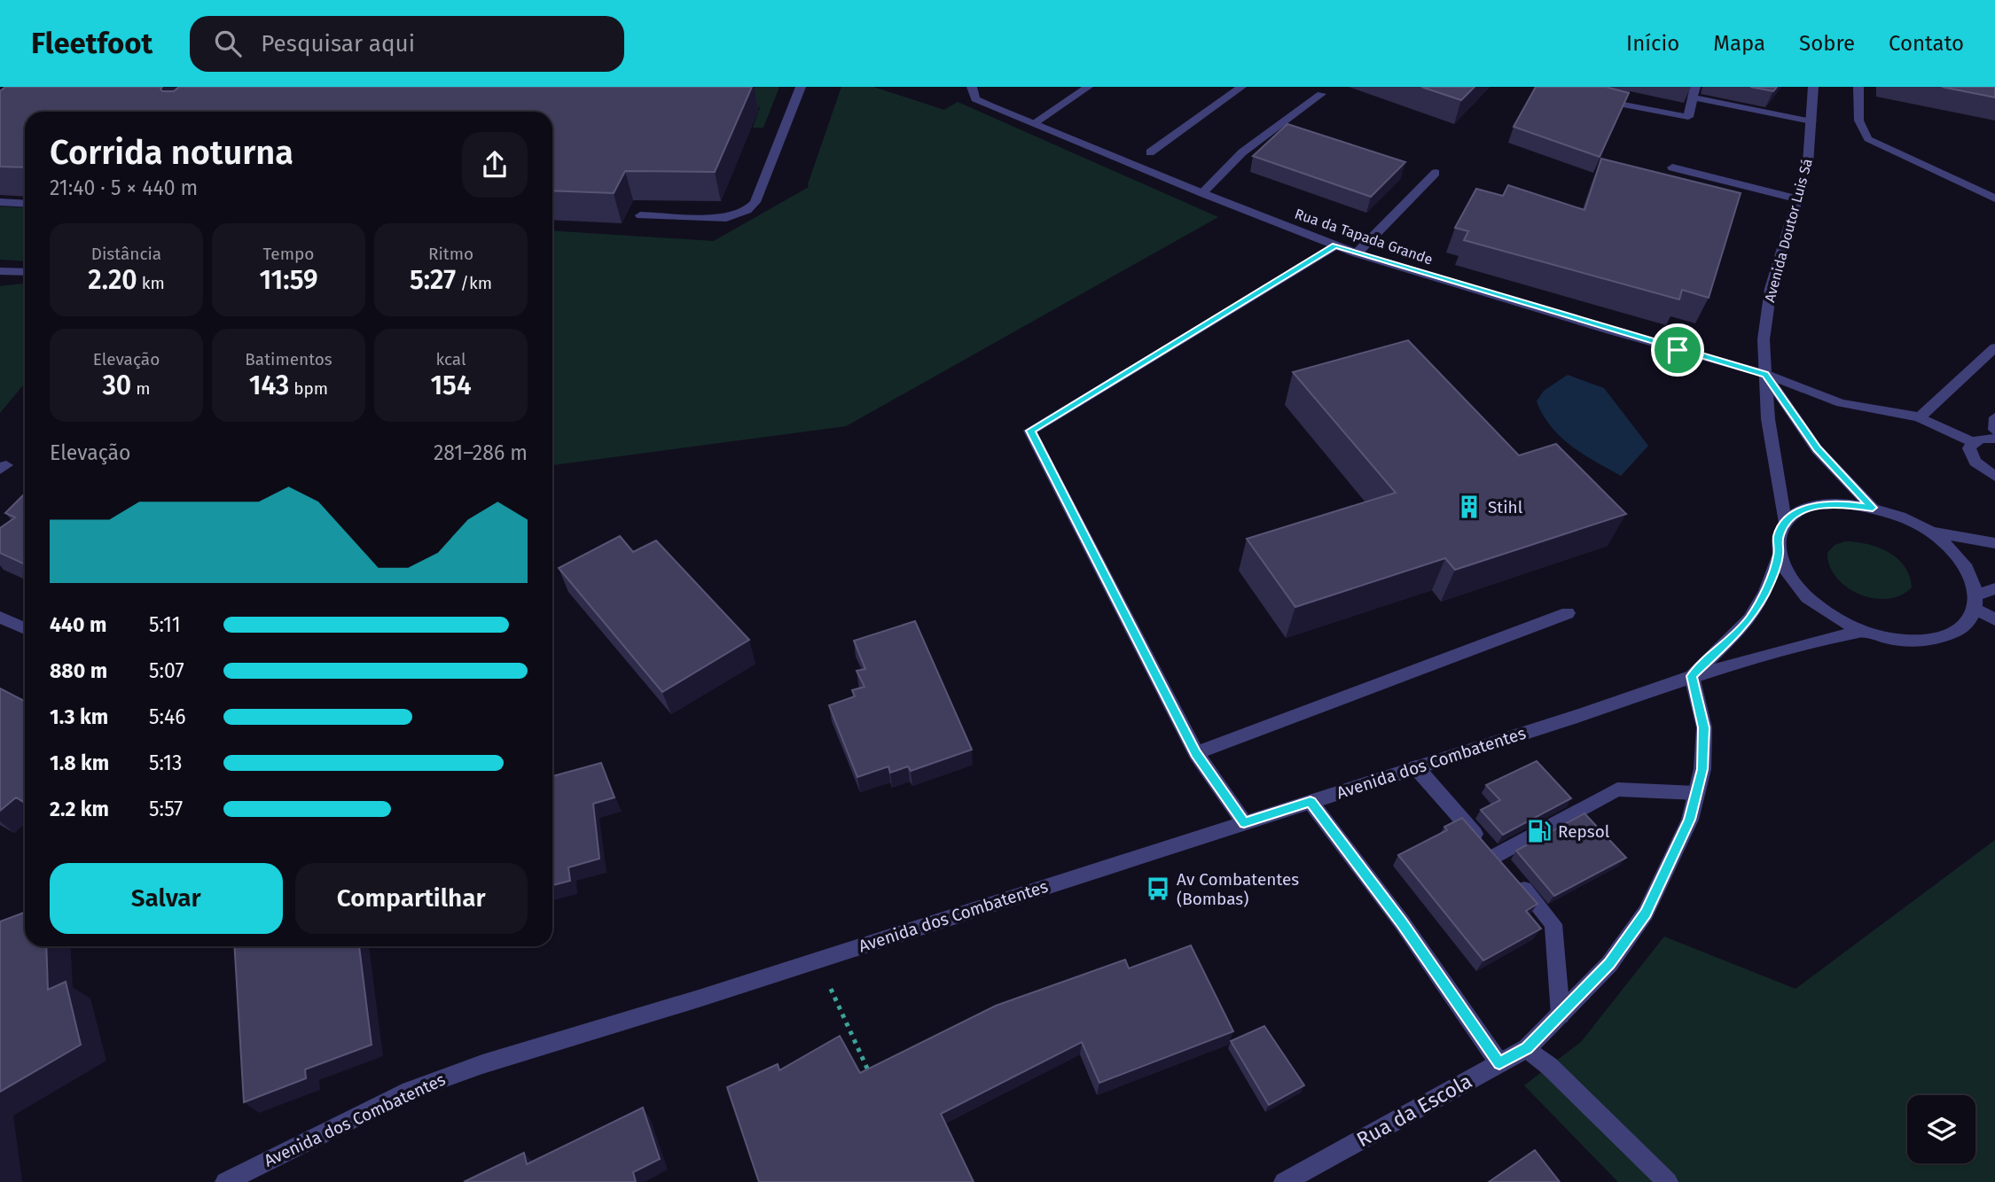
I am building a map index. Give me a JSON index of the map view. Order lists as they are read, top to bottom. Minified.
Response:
{"streets":{"street":["Avenida Doutor Luis Sá","Rua da Tapada Grande","Avenida dos Combatentes","Rua da Escola"]},"crossings":[["Avenida Doutor Luis Sá","Rua da Tapada Grande"],["Avenida Doutor Luis Sá","Avenida dos Combatentes"],["Avenida dos Combatentes","Rua da Escola"]],"places":{"building":["Stihl"],"fuel station":["Repsol"],"bus stop":["Av Combatentes (Bombas)"]},"page":{"header":"Fleetfoot","search":"Pesquisar aqui","nav":["Início","Mapa","Sobre","Contato"],"heading":["Corrida noturna","21:40 · 5 × 440 m"],"stats":[["Distância","2.20 km"],["Tempo","11:59"],["Ritmo","5:27 /km"],["Elevação","30 m"],["Batimentos","143 bpm"],["kcal","154"]],"chart":["Elevação","281–286 m"],"list":[{"name":"440 m","note":"5:11"},{"name":"880 m","note":"5:07"},{"name":"1.3 km","note":"5:46"},{"name":"1.8 km","note":"5:13"},{"name":"2.2 km","note":"5:57"}],"buttons":["Salvar","Compartilhar"]}}
